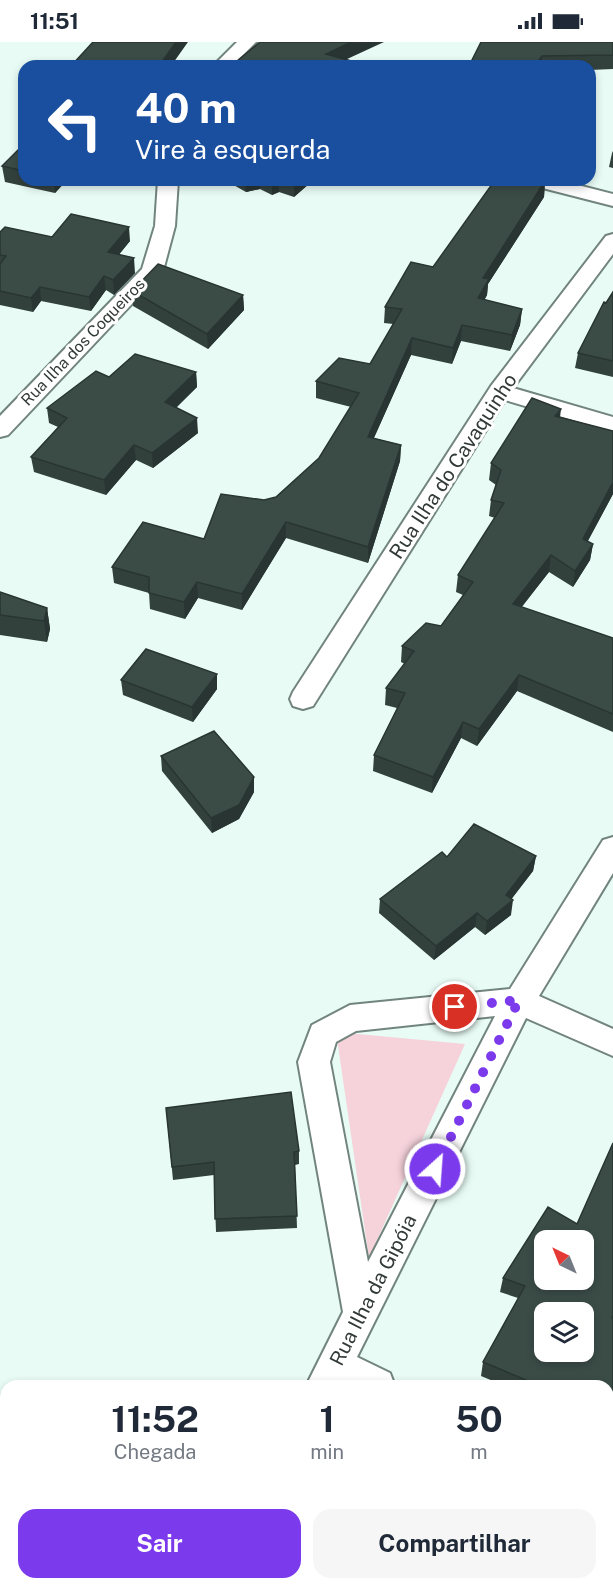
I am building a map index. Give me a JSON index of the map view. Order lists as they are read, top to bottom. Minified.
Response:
{"streets":{"street":["Rua Ilha dos Coqueiros","Rua Ilha do Cavaquinho","Rua Ilha da Gipóia"]},"north":"top left","page":{"status":"11:51","turn":["40 m","Vire à esquerda"],"eta":["11:52","Chegada","1","min","50","m"],"buttons":["Sair","Compartilhar"]}}
